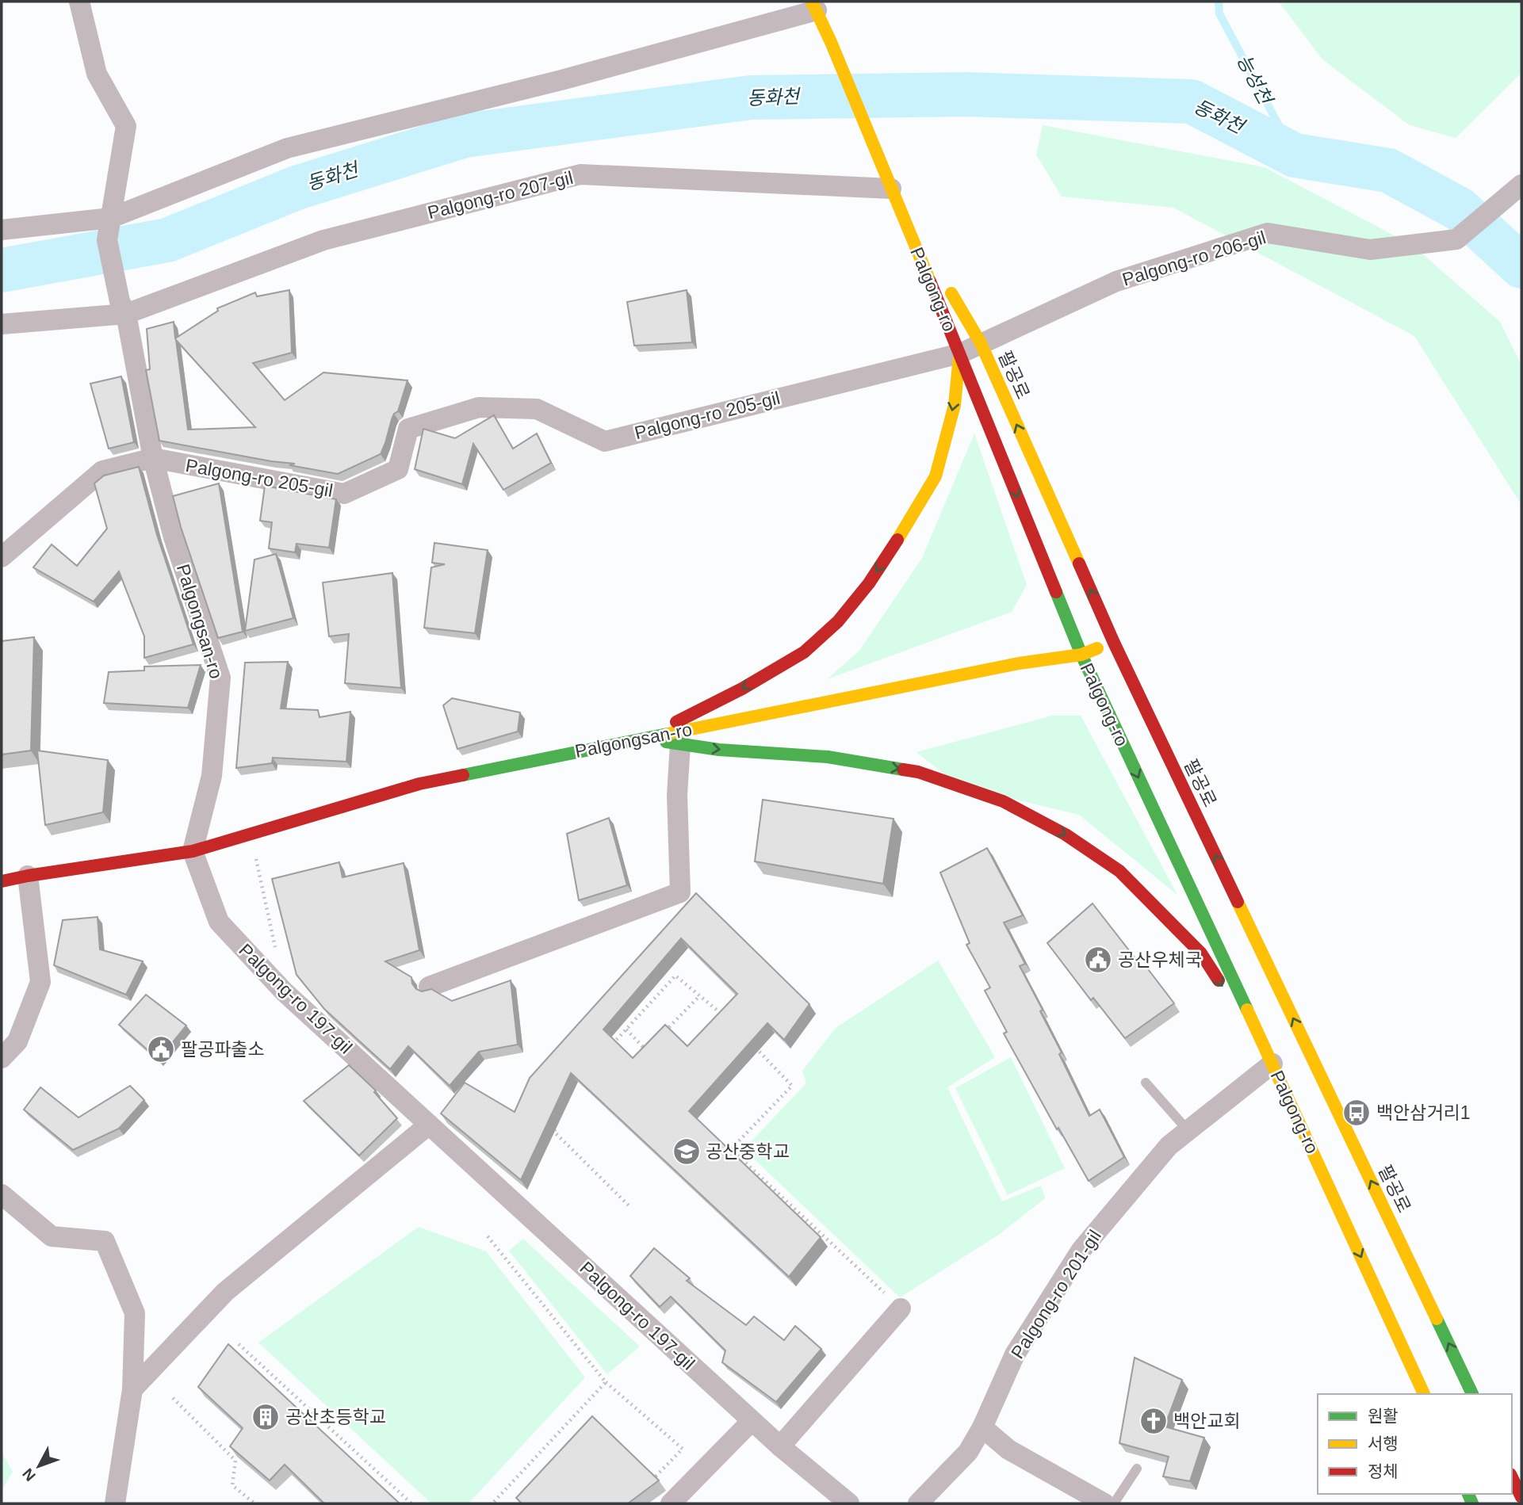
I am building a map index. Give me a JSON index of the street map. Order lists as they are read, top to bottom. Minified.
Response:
{"streets":{"main road":["Palgong-ro","팔공로","Palgongsan-ro"],"street":["Palgong-ro 207-gil","Palgong-ro 206-gil","Palgong-ro 205-gil","Palgong-ro 197-gil","Palgong-ro 201-gil"]},"crossings":[["Palgong-ro 207-gil","Palgong-ro"],["Palgong-ro 207-gil","팔공로"],["Palgong-ro 207-gil","Palgongsan-ro"],["Palgong-ro 206-gil","Palgong-ro"],["Palgong-ro 206-gil","팔공로"],["Palgong-ro 206-gil","Palgong-ro 205-gil"],["Palgong-ro","팔공로"],["Palgong-ro","Palgong-ro 205-gil"],["Palgong-ro","Palgongsan-ro"],["Palgong-ro","Palgong-ro 201-gil"],["팔공로","Palgongsan-ro"],["Palgong-ro 205-gil","Palgongsan-ro"],["Palgongsan-ro","Palgong-ro 197-gil"]],"one_way":["Palgong-ro","팔공로"],"water":["능성천","동화천"],"places":{"public building":["공산우체국","팔공파출소"],"bus stop":["백안삼거리1"],"school or university":["공산중학교"],"building":["공산초등학교"],"church":["백안교회"]},"legend":["원활","서행","정체"],"north":"bottom left"}
